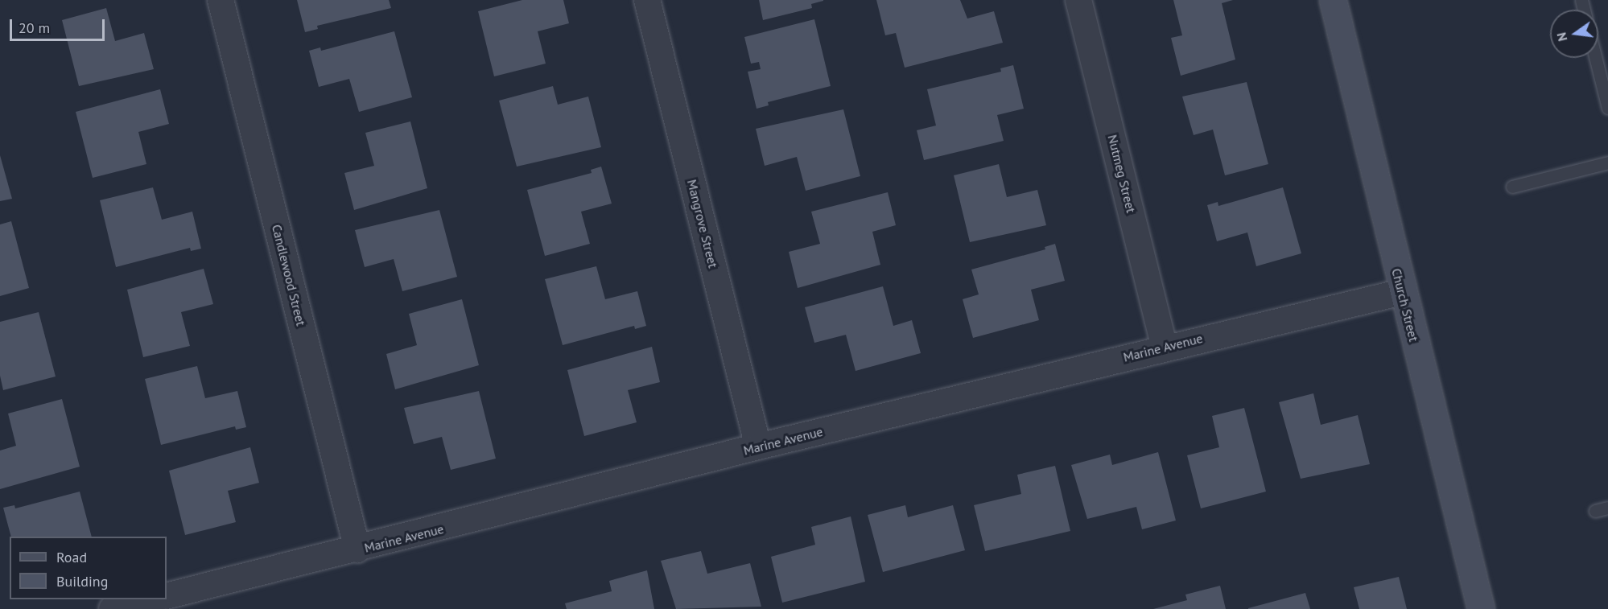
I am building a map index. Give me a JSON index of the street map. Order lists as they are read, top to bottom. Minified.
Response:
{"streets":{"street":["Nutmeg Street","Mangrove Street","Candlewood Street","Church Street","Marine Avenue"]},"crossings":[["Nutmeg Street","Marine Avenue"],["Mangrove Street","Marine Avenue"],["Candlewood Street","Marine Avenue"],["Church Street","Marine Avenue"]],"legend":["Road","Building"],"scale_bar":"20 m","north":"left"}
